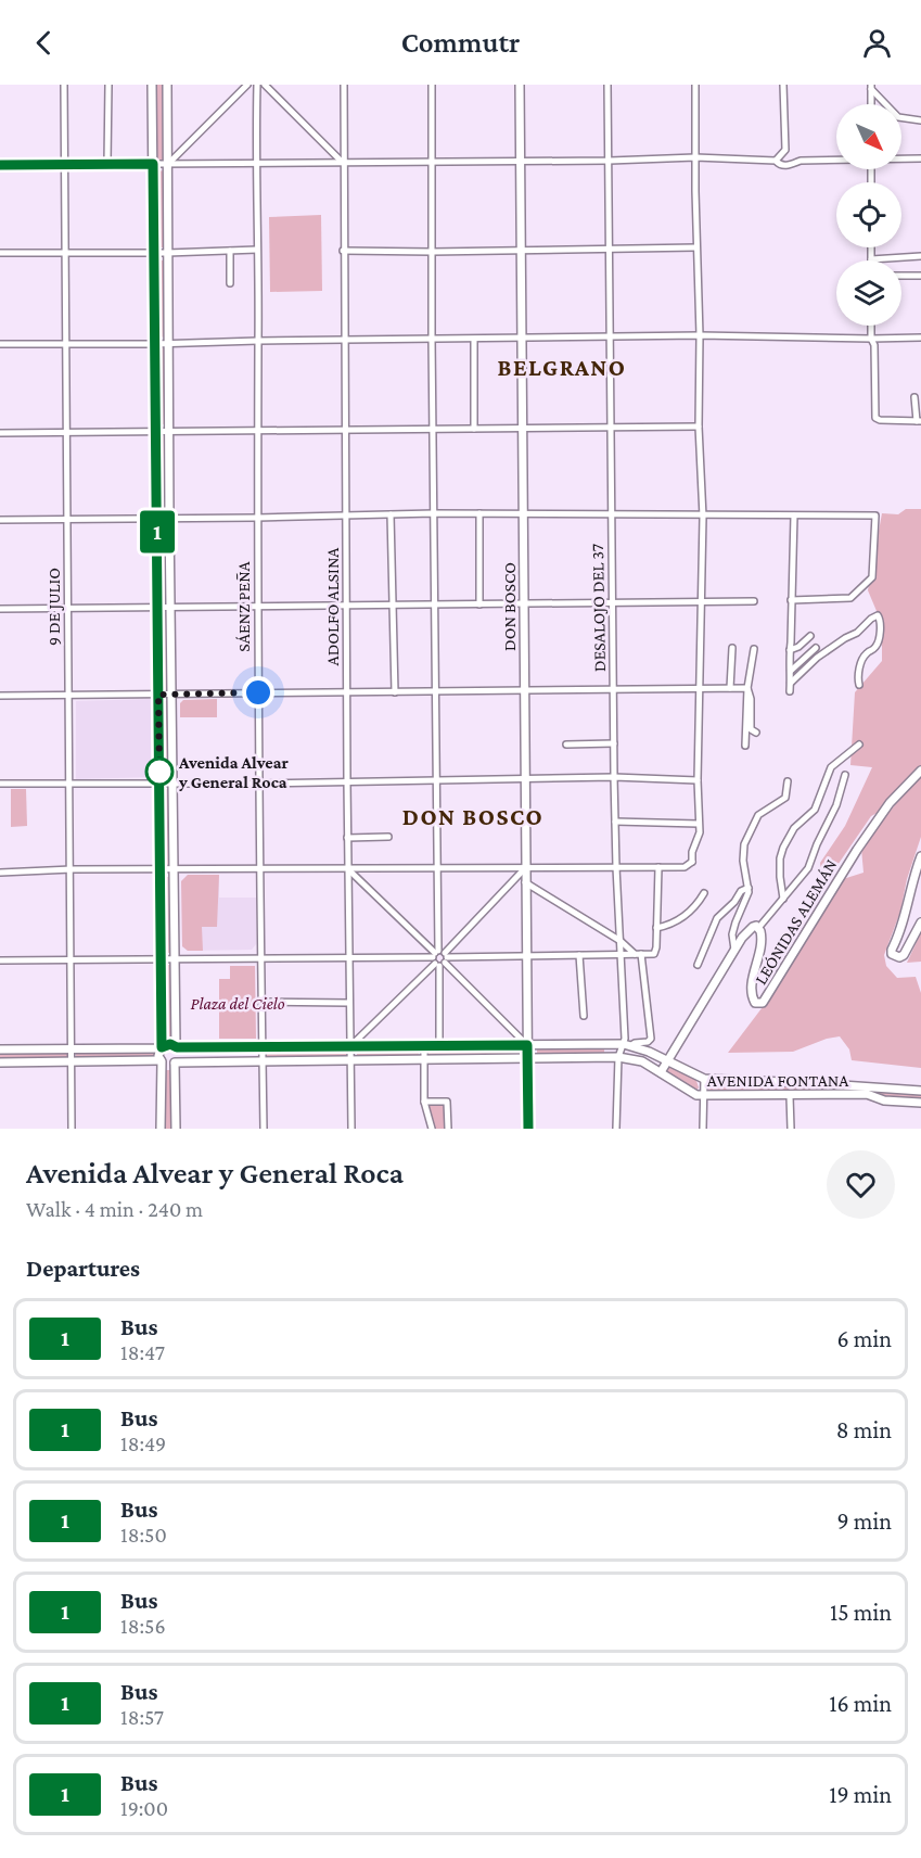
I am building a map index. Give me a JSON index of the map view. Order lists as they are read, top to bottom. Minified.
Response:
{"streets":{"street":["9 DE JULIO","SÁENZ PEÑA","ADOLFO ALSINA","DON BOSCO","DESALOJO DEL 37","LEÓNIDAS ALEMÁN","AVENIDA FONTANA"]},"crossings":[["SÁENZ PEÑA","AVENIDA FONTANA"],["ADOLFO ALSINA","AVENIDA FONTANA"],["DON BOSCO","AVENIDA FONTANA"],["DESALOJO DEL 37","AVENIDA FONTANA"],["LEÓNIDAS ALEMÁN","AVENIDA FONTANA"]],"districts":["BELGRANO","DON BOSCO"],"parks":["Plaza del Cielo"],"places":["Avenida Alvear y General Roca"],"lines":["bus line 1"],"north":"bottom right","page":{"header":"Commutr","on_map":"1","heading":[["Avenida Alvear y General Roca","Walk · 4 min · 240 m"],"Departures"],"list":[{"mark":"1","name":"Bus","note":"18:47","value":"6 min"},{"mark":"1","name":"Bus","note":"18:49","value":"8 min"},{"mark":"1","name":"Bus","note":"18:50","value":"9 min"},{"mark":"1","name":"Bus","note":"18:56","value":"15 min"},{"mark":"1","name":"Bus","note":"18:57","value":"16 min"},{"mark":"1","name":"Bus","note":"19:00","value":"19 min"}]}}
